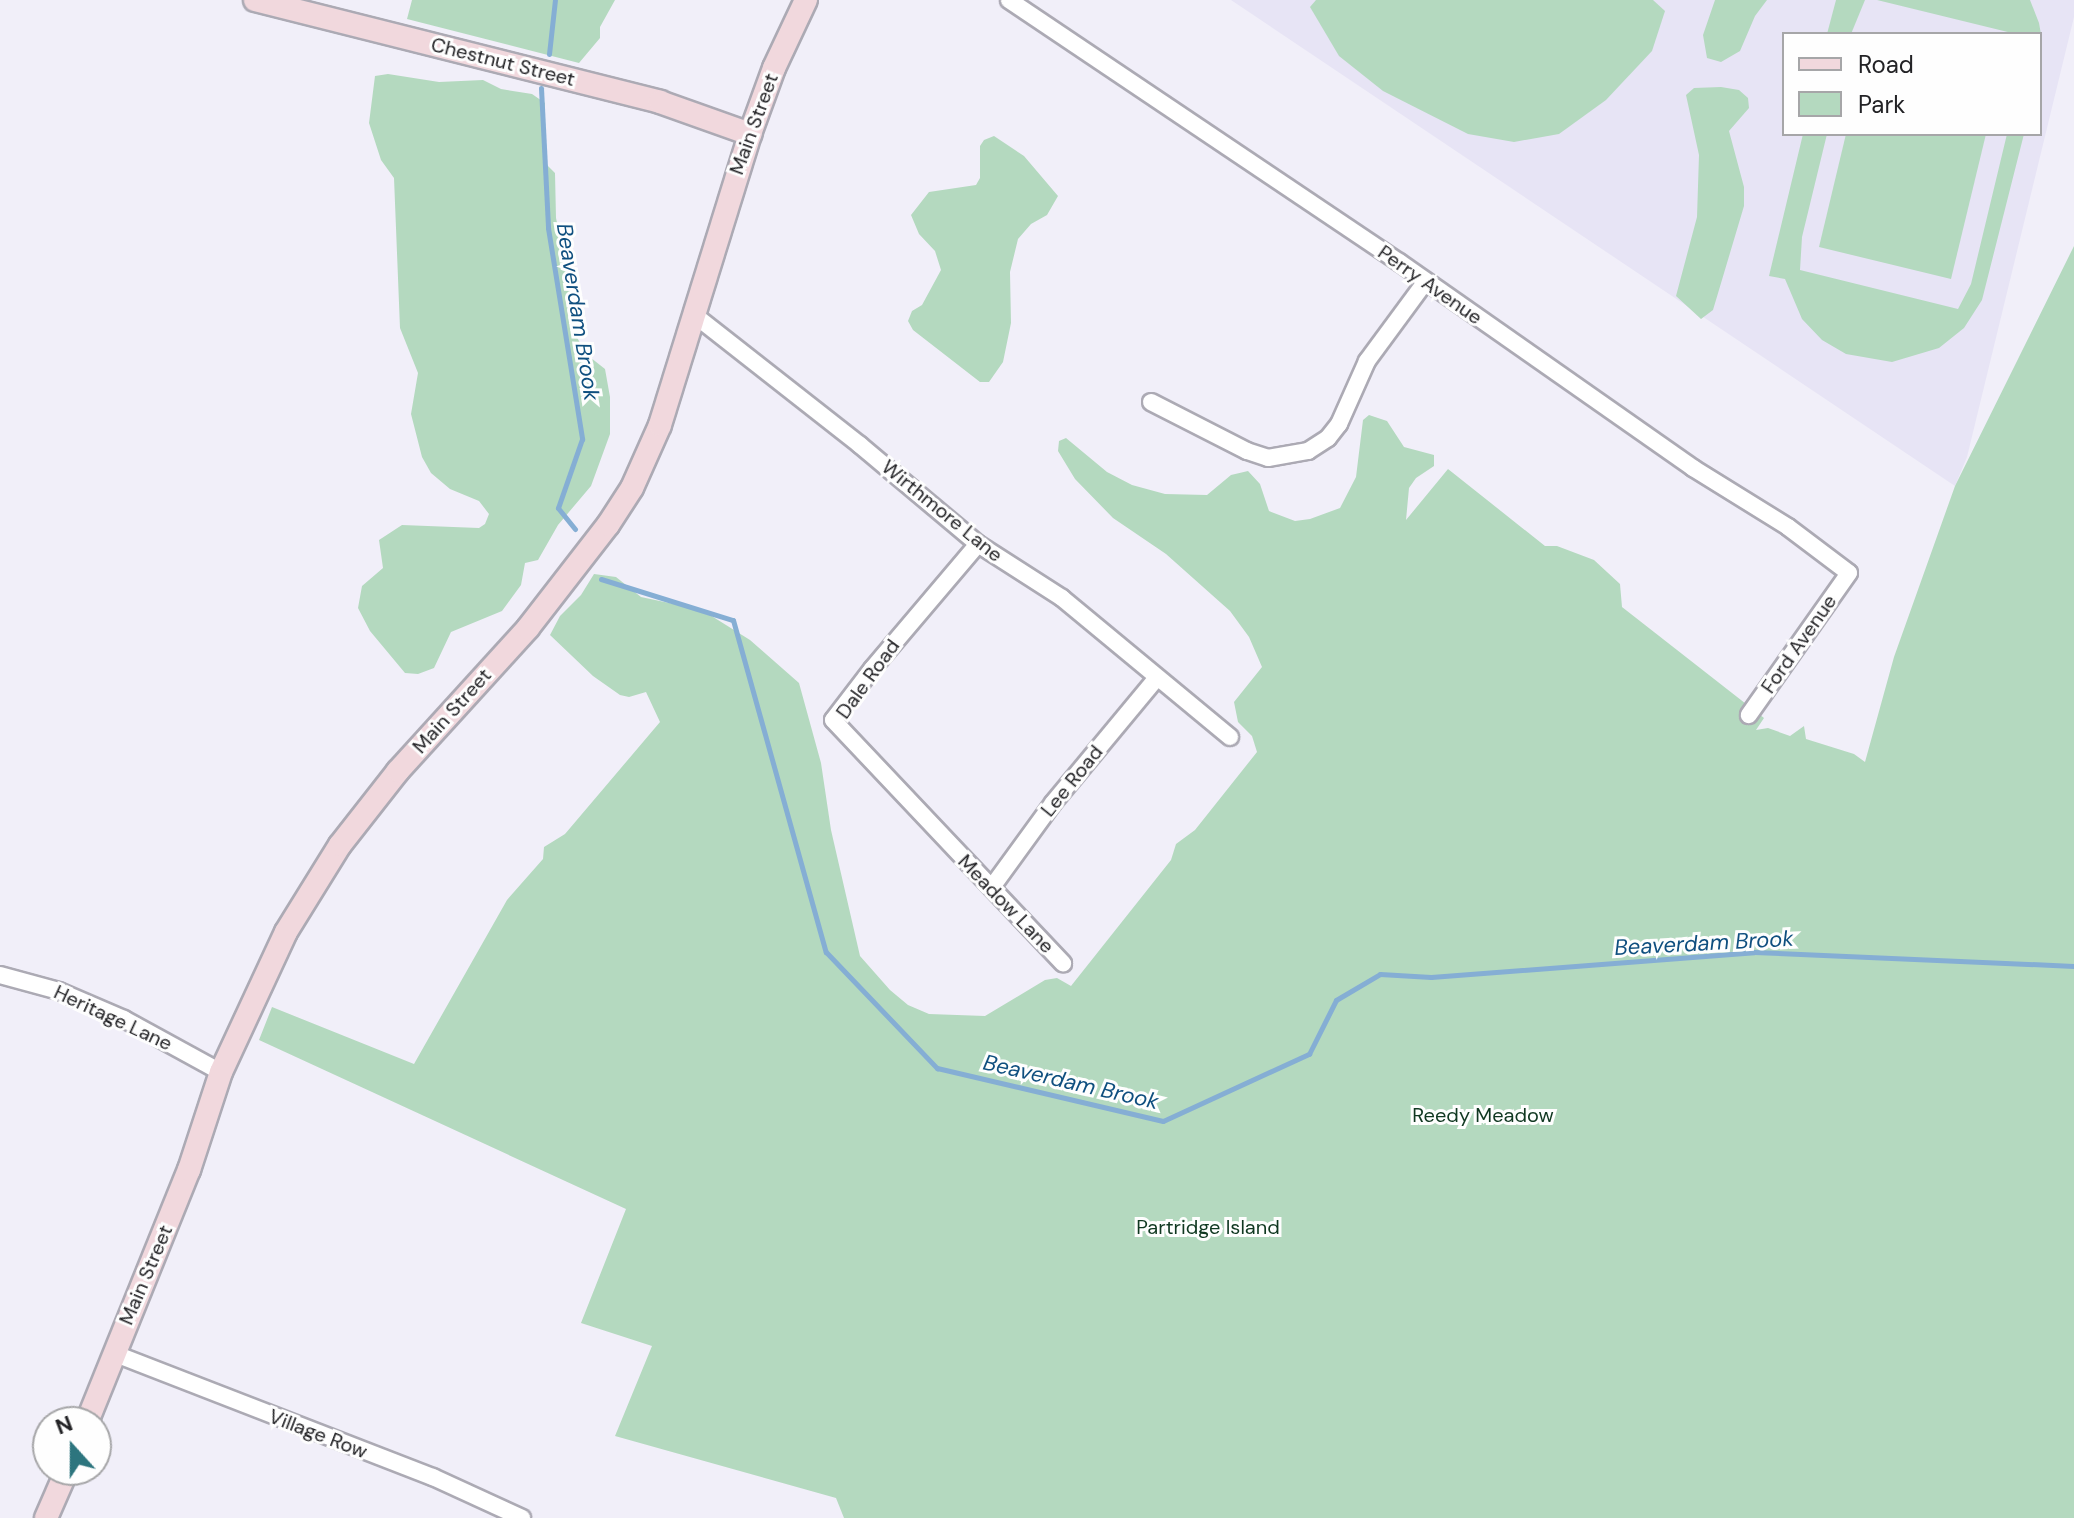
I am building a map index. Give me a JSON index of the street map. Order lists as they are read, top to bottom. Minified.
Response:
{"streets":{"street":["Chestnut Street","Main Street","Perry Avenue","Wirthmore Lane","Ford Avenue","Dale Road","Lee Road","Meadow Lane","Heritage Lane","Village Row"]},"crossings":[["Chestnut Street","Main Street"],["Main Street","Wirthmore Lane"],["Main Street","Heritage Lane"],["Main Street","Village Row"],["Perry Avenue","Ford Avenue"],["Wirthmore Lane","Dale Road"],["Wirthmore Lane","Lee Road"],["Dale Road","Meadow Lane"],["Lee Road","Meadow Lane"]],"water":["Beaverdam Brook"],"parks":["Reedy Meadow","Partridge Island"],"legend":["Road","Park"],"north":"top"}
